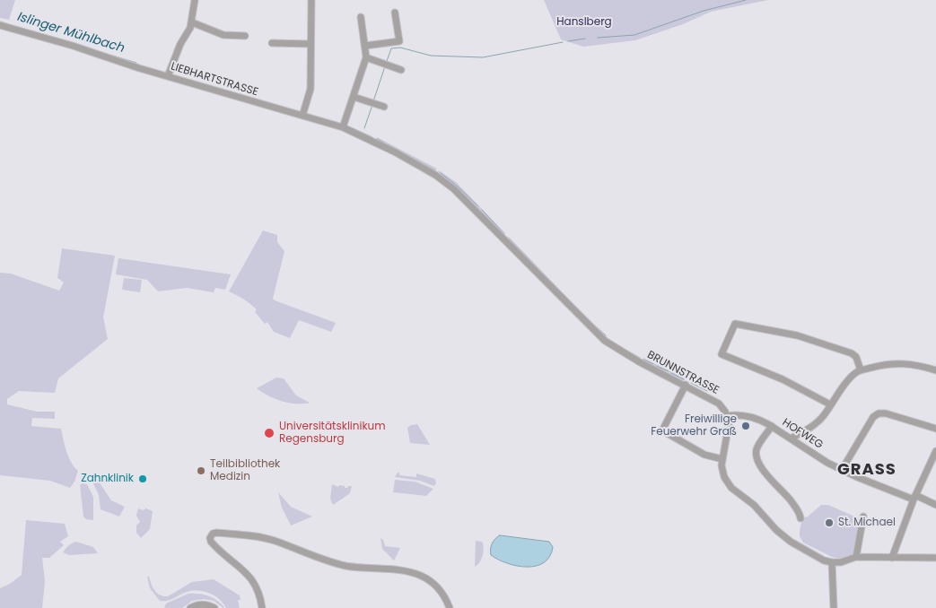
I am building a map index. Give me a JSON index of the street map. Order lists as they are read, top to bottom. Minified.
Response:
{"streets":{"street":["LIEBHARTSTRASSE","BRUNNSTRASSE","HOFWEG"]},"crossings":[["LIEBHARTSTRASSE","BRUNNSTRASSE"],["BRUNNSTRASSE","HOFWEG"]],"districts":["GRASS"],"water":["Islinger Mühlbach"],"parks":["Hanslberg"],"places":["Freiwillige Feuerwehr Graß","Universitätsklinikum Regensburg","Teilbibliothek Medizin","Zahnklinik","St. Michael"]}
